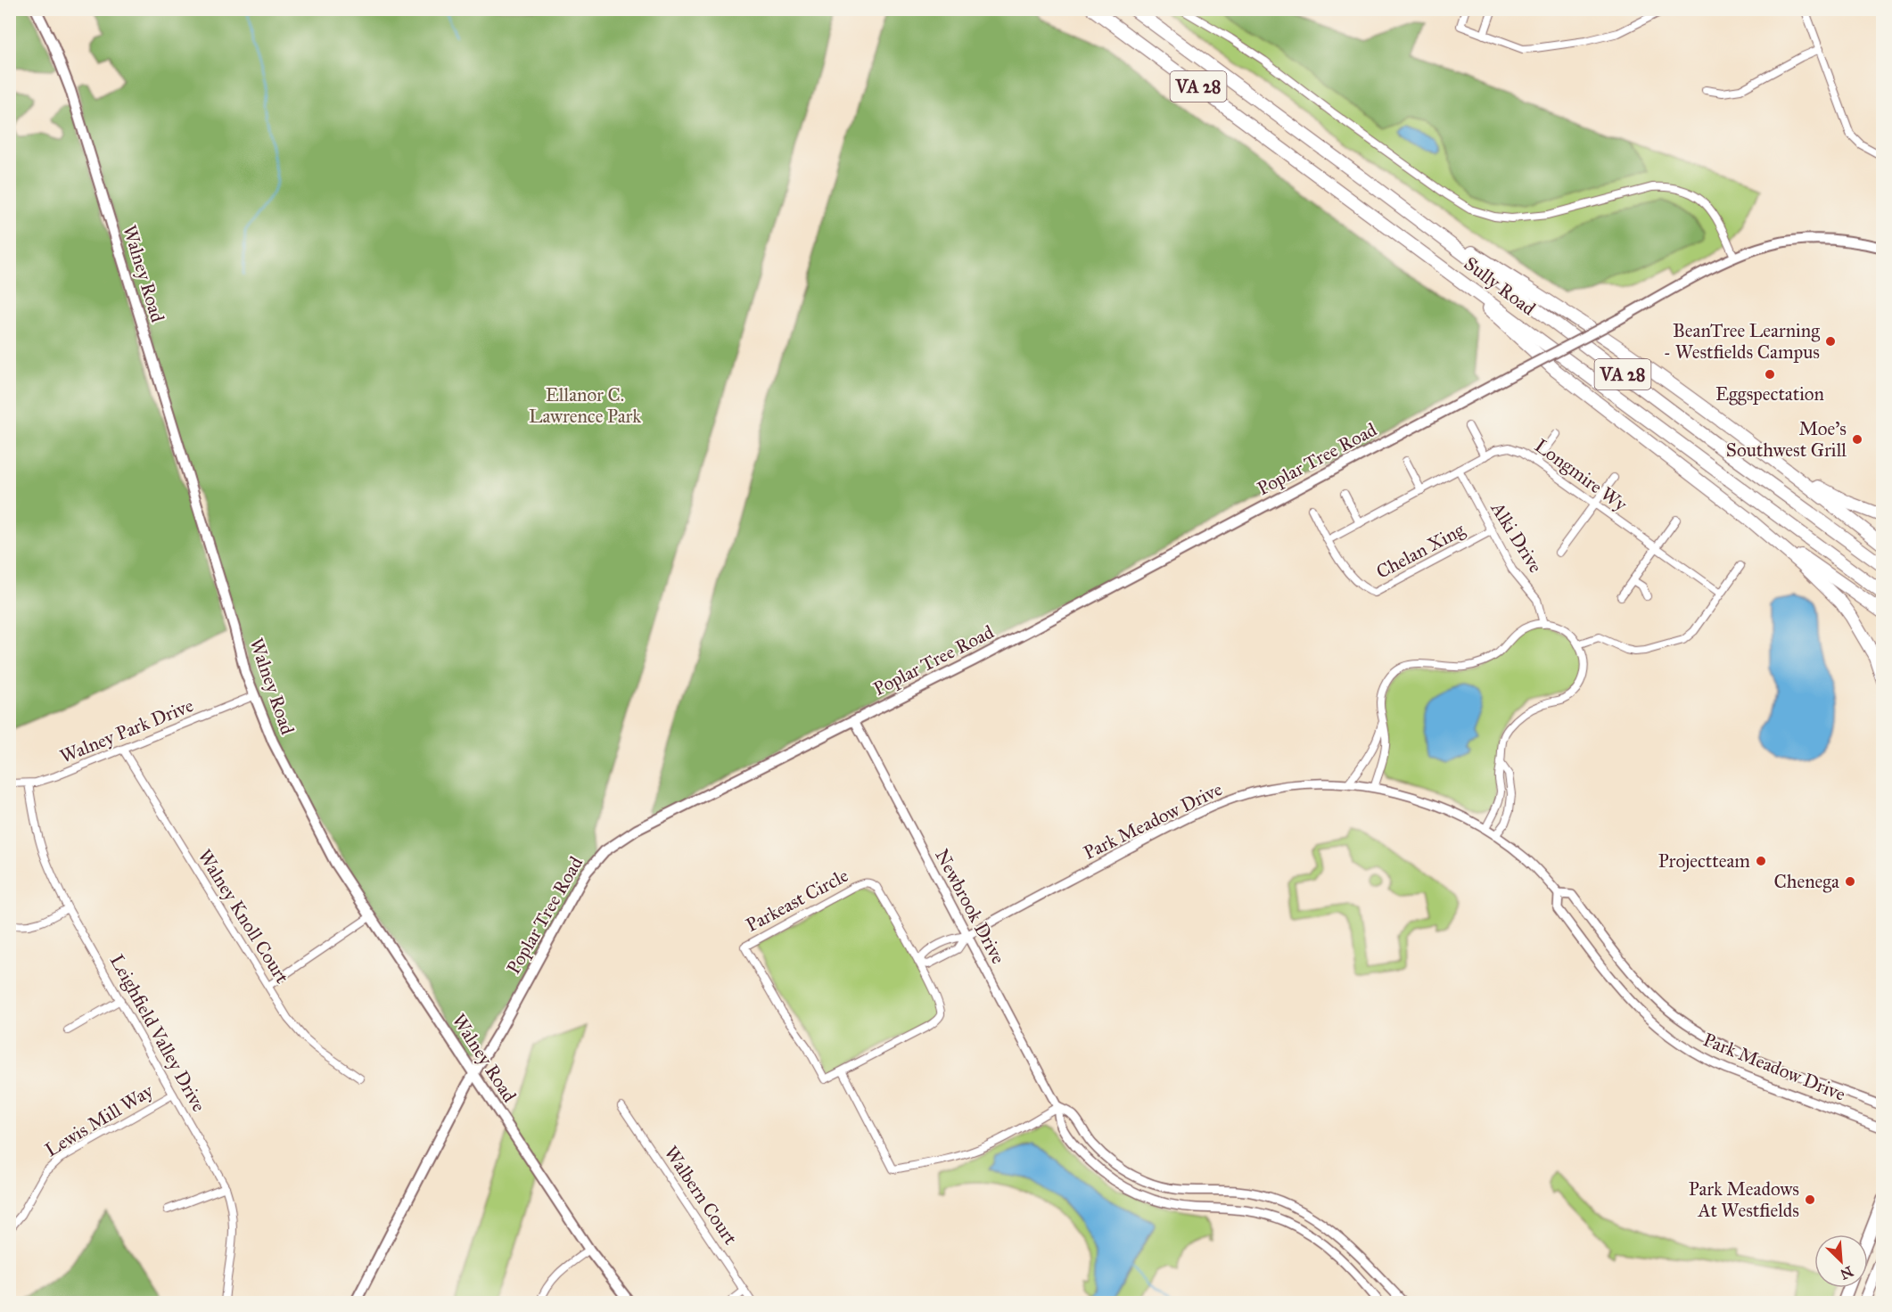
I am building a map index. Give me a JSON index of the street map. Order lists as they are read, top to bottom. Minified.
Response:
{"streets":{"highway":["VA 28","Sully Road"],"main road":["Walney Road","Poplar Tree Road"],"street":["Longmire Wy","Alki Drive","Chelan Xing","Walney Park Drive","Park Meadow Drive","Parkeast Circle","Newbrook Drive","Walney Knoll Court","Leighfield Valley Drive","Lewis Mill Way","Walbern Court"]},"crossings":[["Walney Road","Poplar Tree Road"],["Walney Road","Walney Park Drive"],["Poplar Tree Road","Newbrook Drive"],["Longmire Wy","Alki Drive"],["Longmire Wy","Chelan Xing"],["Alki Drive","Chelan Xing"],["Walney Park Drive","Walney Knoll Court"],["Walney Park Drive","Leighfield Valley Drive"],["Park Meadow Drive","Parkeast Circle"],["Park Meadow Drive","Newbrook Drive"],["Leighfield Valley Drive","Lewis Mill Way"]],"parks":["Ellanor C. Lawrence Park"],"places":["BeanTree Learning - Westfields Campus","Eggspectation","Moe's Southwest Grill","Projectteam","Chenega","Park Meadows At Westfields"],"north":"bottom right"}
